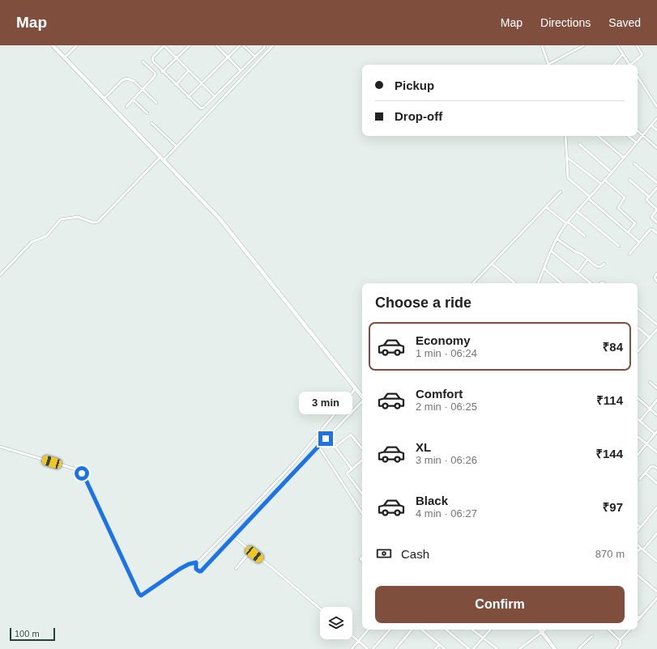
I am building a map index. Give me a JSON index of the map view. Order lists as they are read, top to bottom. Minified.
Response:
{"scale_bar":"100 m","page":{"header":"Map","nav":["Map","Directions","Saved"],"banner":["Pickup","Drop-off"],"heading":"Choose a ride","list":[{"name":"Economy","note":"1 min · 06:24","value":"₹84"},{"name":"Comfort","note":"2 min · 06:25","value":"₹114"},{"name":"XL","note":"3 min · 06:26","value":"₹144"},{"name":"Black","note":"4 min · 06:27","value":"₹97"}],"bubble":"3 min","pay":["Cash","870 m"],"buttons":"Confirm","scale":"100 m"}}
